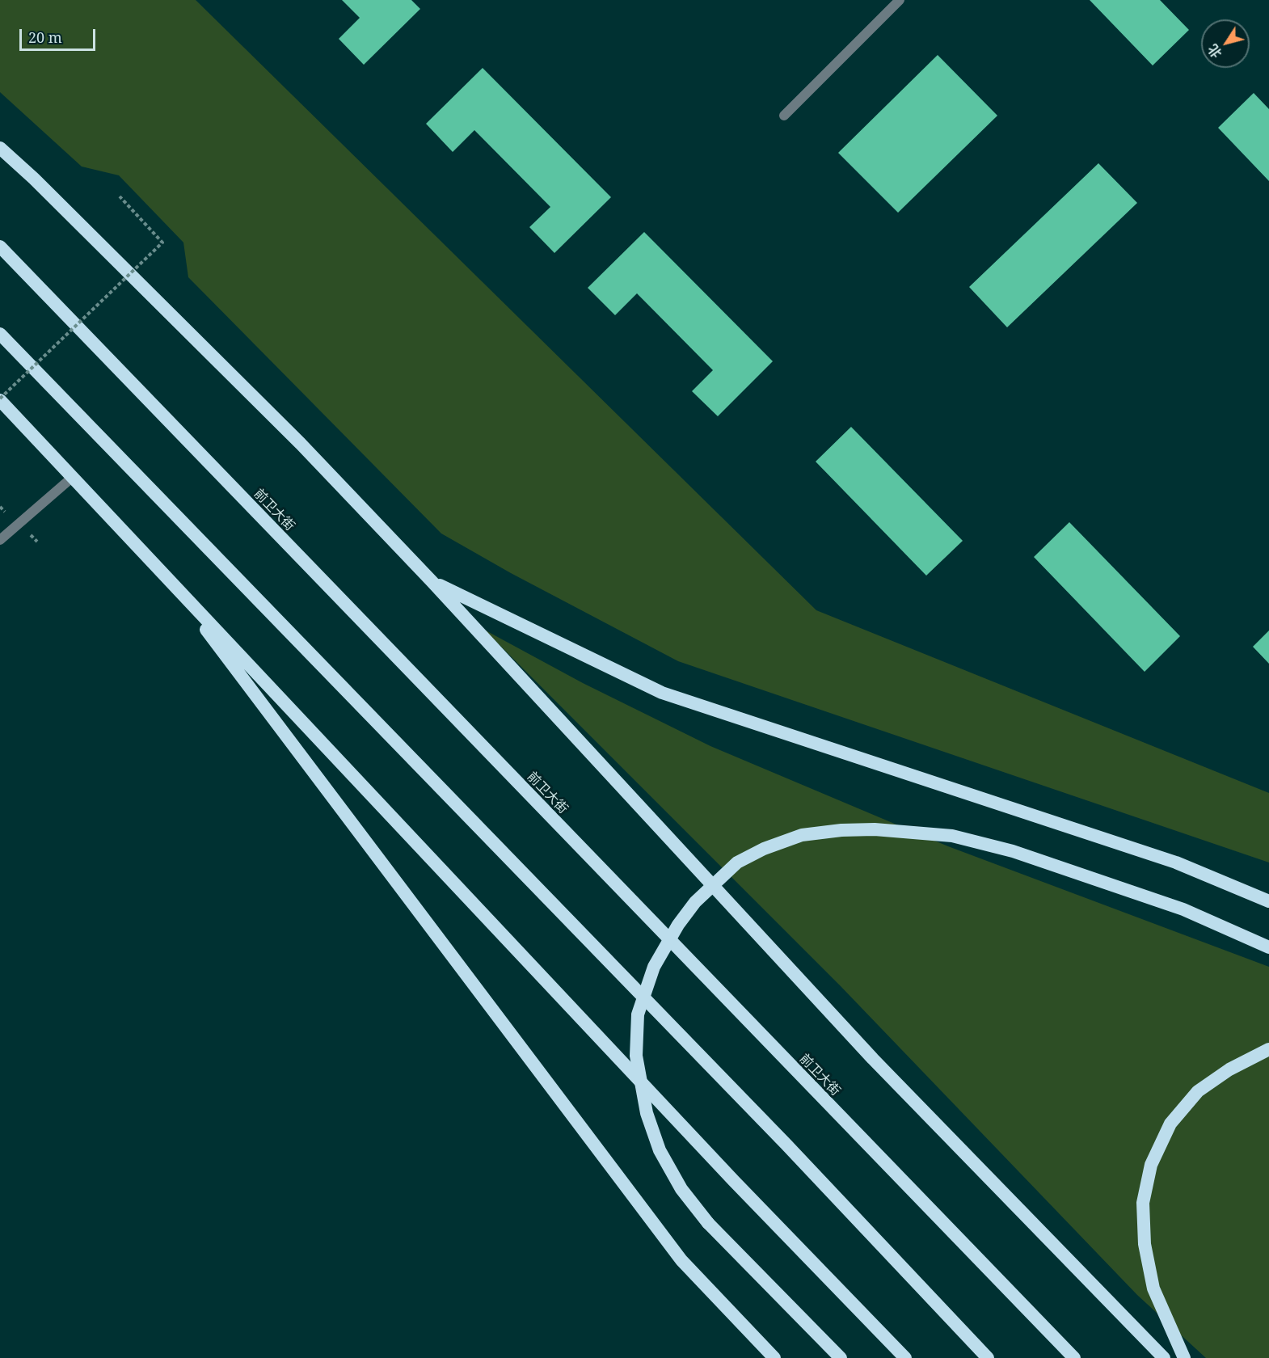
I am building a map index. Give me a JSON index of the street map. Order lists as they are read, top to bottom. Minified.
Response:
{"streets":{"highway":["前卫大街"]},"scale_bar":"20 m","north":"bottom left"}
